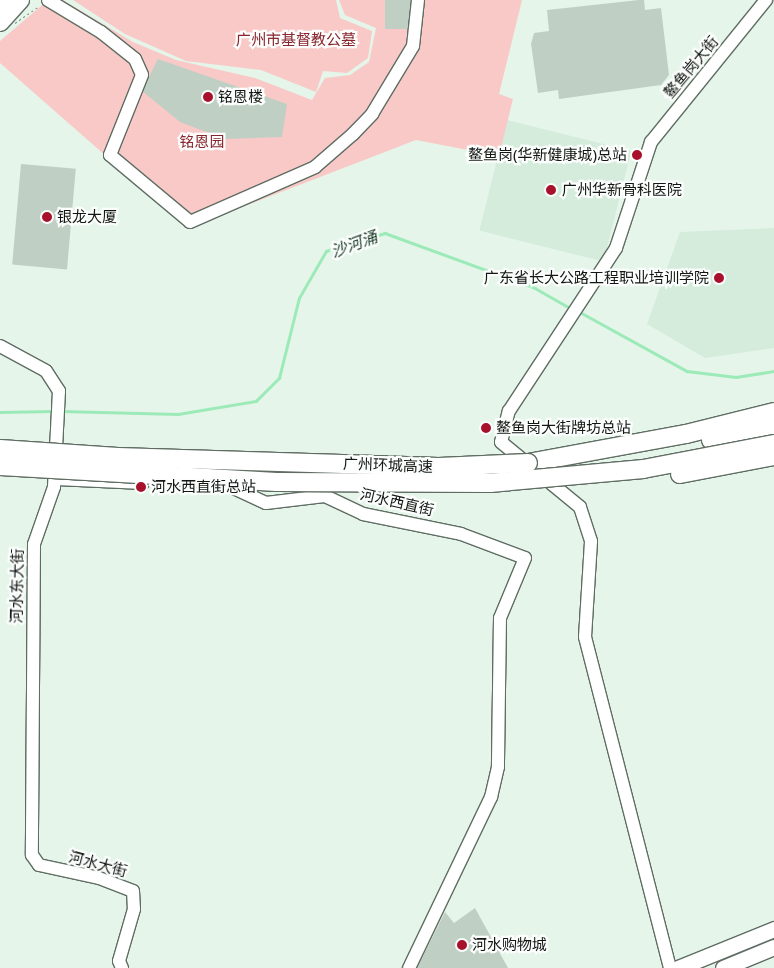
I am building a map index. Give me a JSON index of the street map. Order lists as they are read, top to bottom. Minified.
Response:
{"streets":{"highway":["广州环城高速"],"street":["鳌鱼岗大街","河水西直街","河水东大街","河水大街"]},"crossings":[["河水西直街","河水东大街"],["河水东大街","河水大街"]],"water":["沙河涌"],"parks":["广州市基督教公墓","铭恩园"],"places":["铭恩楼","鳌鱼岗(华新健康城)总站","广州华新骨科医院","银龙大厦","广东省长大公路工程职业培训学院","鳌鱼岗大街牌坊总站","河水西直街总站","河水购物城"]}
